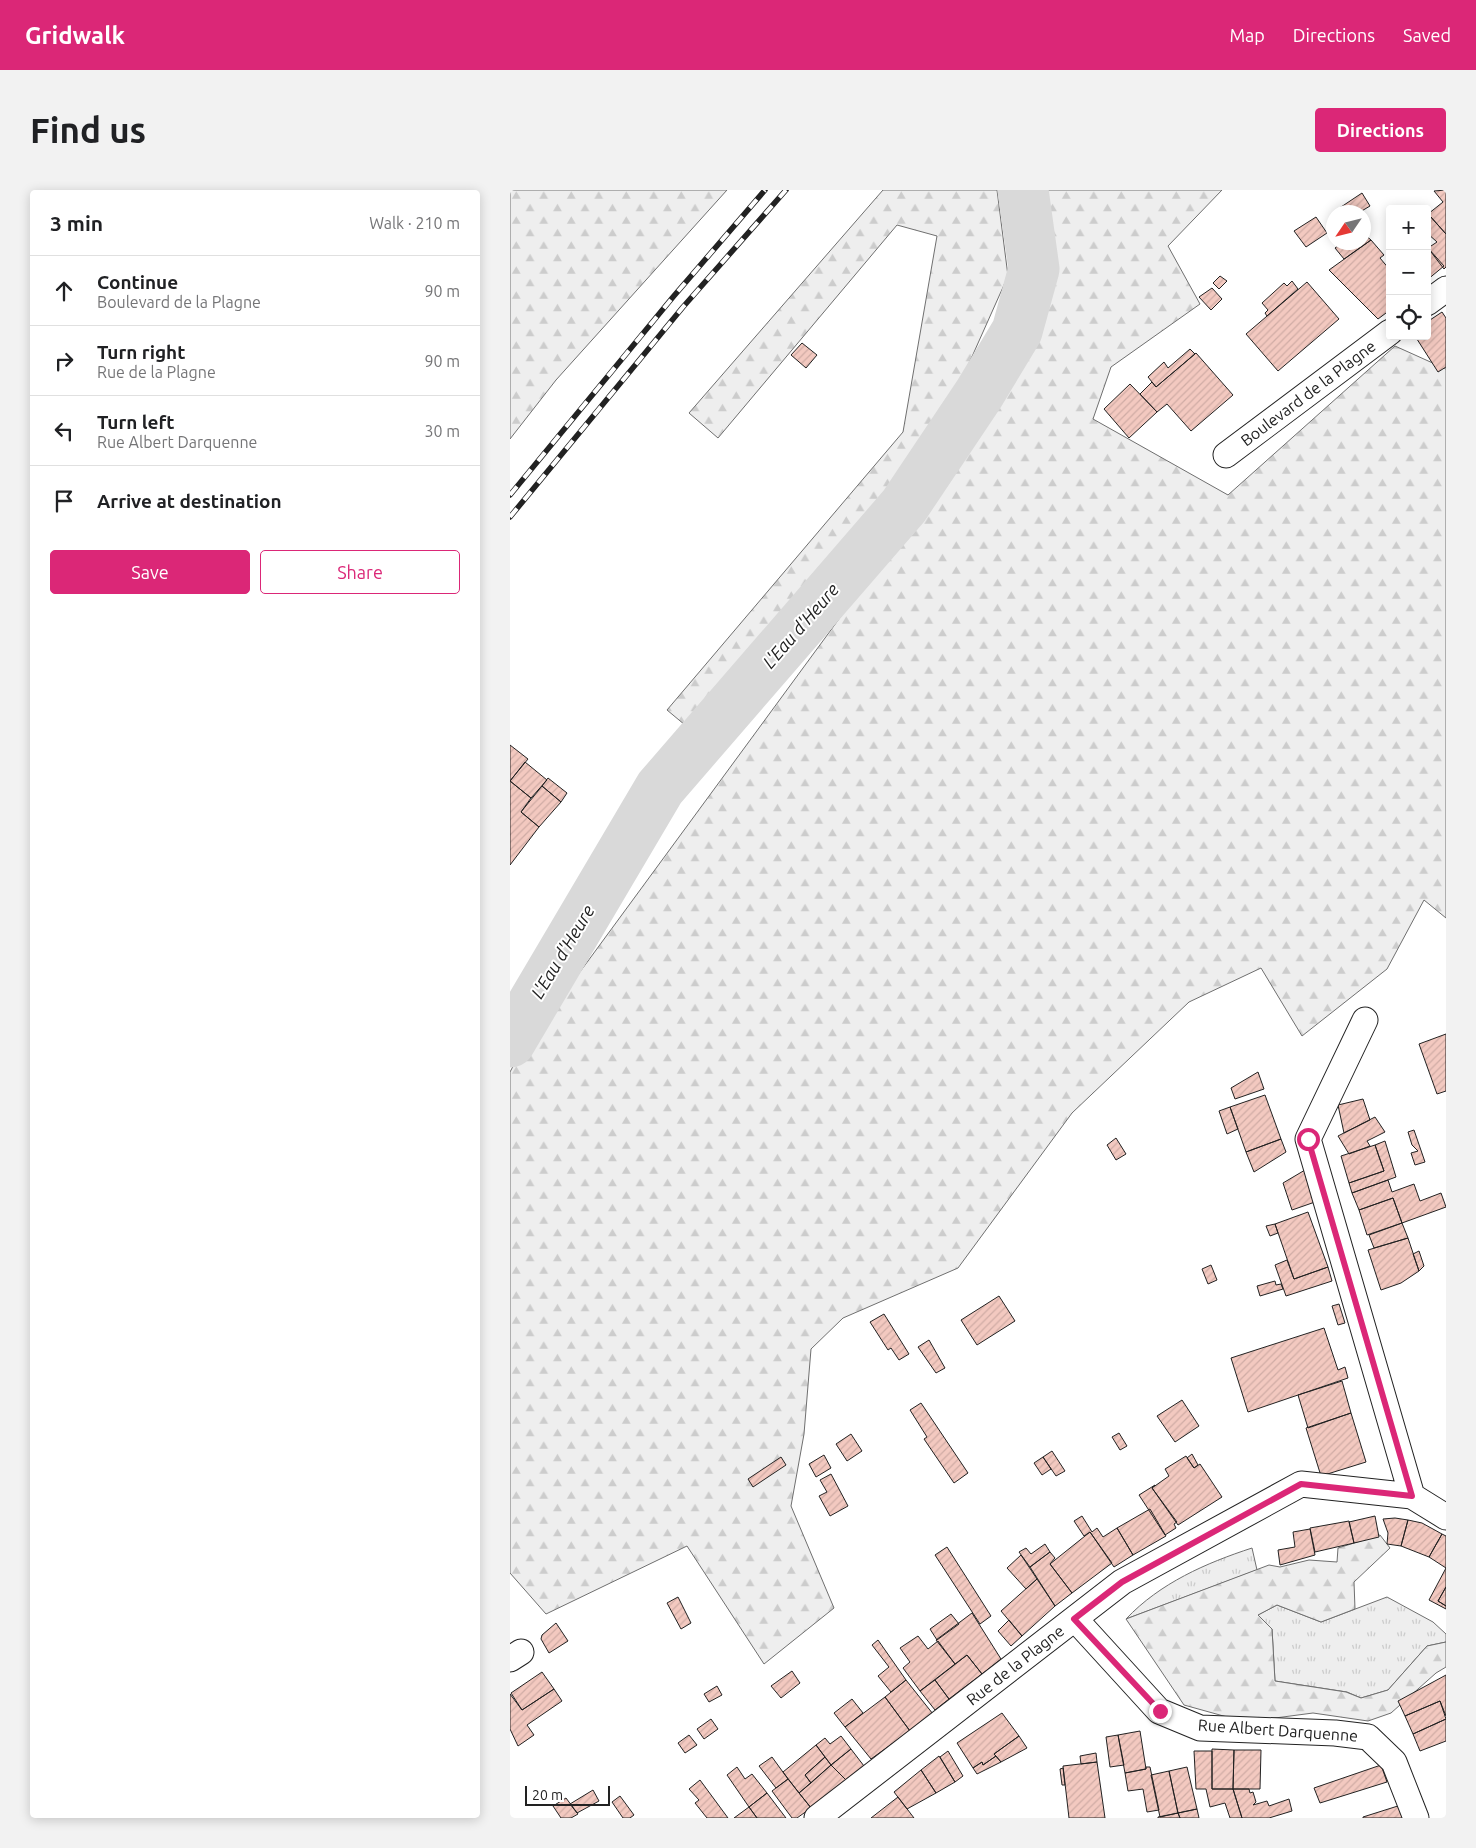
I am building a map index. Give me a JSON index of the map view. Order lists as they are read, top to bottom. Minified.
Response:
{"streets":{"street":["Boulevard de la Plagne","Rue de la Plagne","Rue Albert Darquenne"]},"crossings":[["Rue de la Plagne","Rue Albert Darquenne"]],"water":["L'Eau d'Heure"],"scale_bar":"20 m","north":"bottom left","page":{"header":"Gridwalk","nav":["Map","Directions","Saved"],"buttons":["Directions",["Save","Share"]],"title":"Find us","heading":["3 min","Walk · 210 m"],"map_buttons":["+","−"],"list":[["Continue","Boulevard de la Plagne","90 m"],["Turn right","Rue de la Plagne","90 m"],["Turn left","Rue Albert Darquenne","30 m"],"Arrive at destination"],"scale":"20 m"}}
